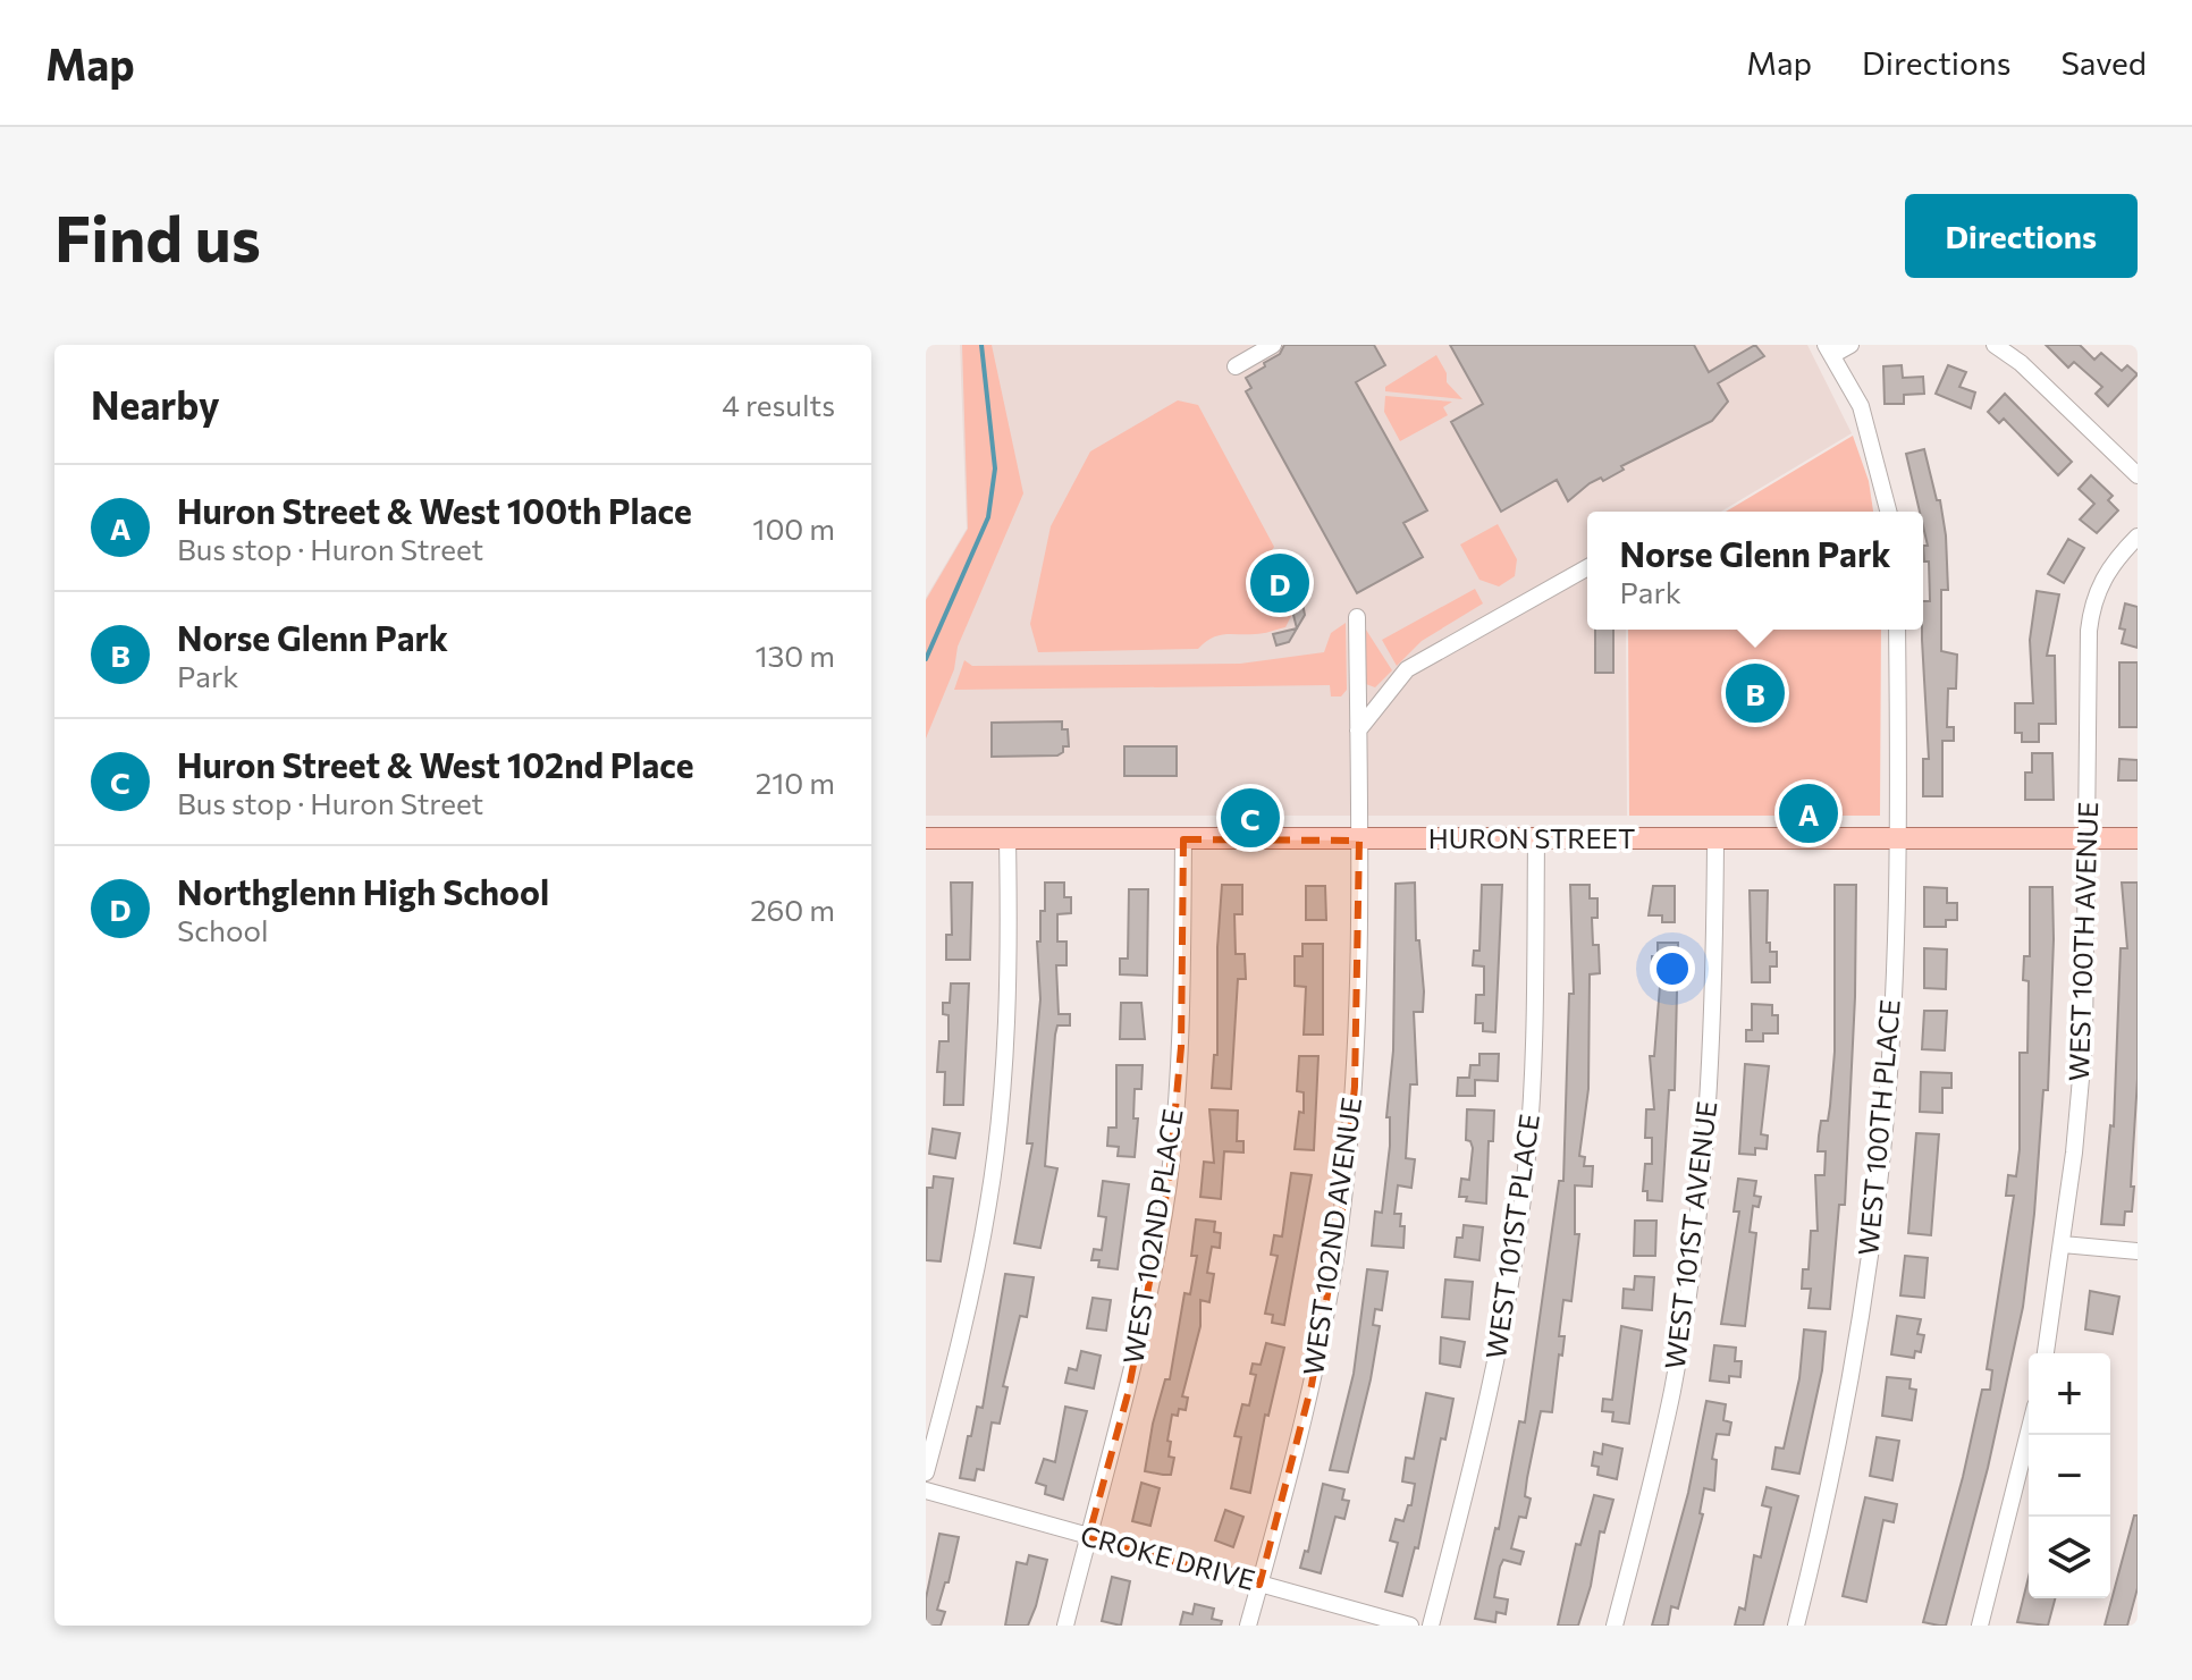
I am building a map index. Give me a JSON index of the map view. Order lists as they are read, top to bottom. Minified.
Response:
{"streets":{"main road":["HURON STREET"],"street":["WEST 100TH AVENUE","WEST 100TH PLACE","WEST 101ST AVENUE","WEST 102ND PLACE","WEST 102ND AVENUE","WEST 101ST PLACE","CROKE DRIVE"]},"crossings":[["HURON STREET","WEST 100TH AVENUE"],["HURON STREET","WEST 100TH PLACE"],["HURON STREET","WEST 101ST AVENUE"],["HURON STREET","WEST 102ND PLACE"],["HURON STREET","WEST 102ND AVENUE"],["HURON STREET","WEST 101ST PLACE"],["WEST 102ND PLACE","CROKE DRIVE"],["WEST 102ND AVENUE","CROKE DRIVE"]],"page":{"header":"Map","nav":["Map","Directions","Saved"],"buttons":"Directions","title":"Find us","heading":["Nearby","4 results"],"list":[{"mark":"A","name":"Huron Street & West 100th Place","note":"Bus stop · Huron Street","value":"100 m"},{"mark":"B","name":"Norse Glenn Park","note":"Park","value":"130 m"},{"mark":"C","name":"Huron Street & West 102nd Place","note":"Bus stop · Huron Street","value":"210 m"},{"mark":"D","name":"Northglenn High School","note":"School","value":"260 m"}],"popup":["Norse Glenn Park","Park"],"pins":["D","B","A","C"],"map_buttons":["+","−"]}}
